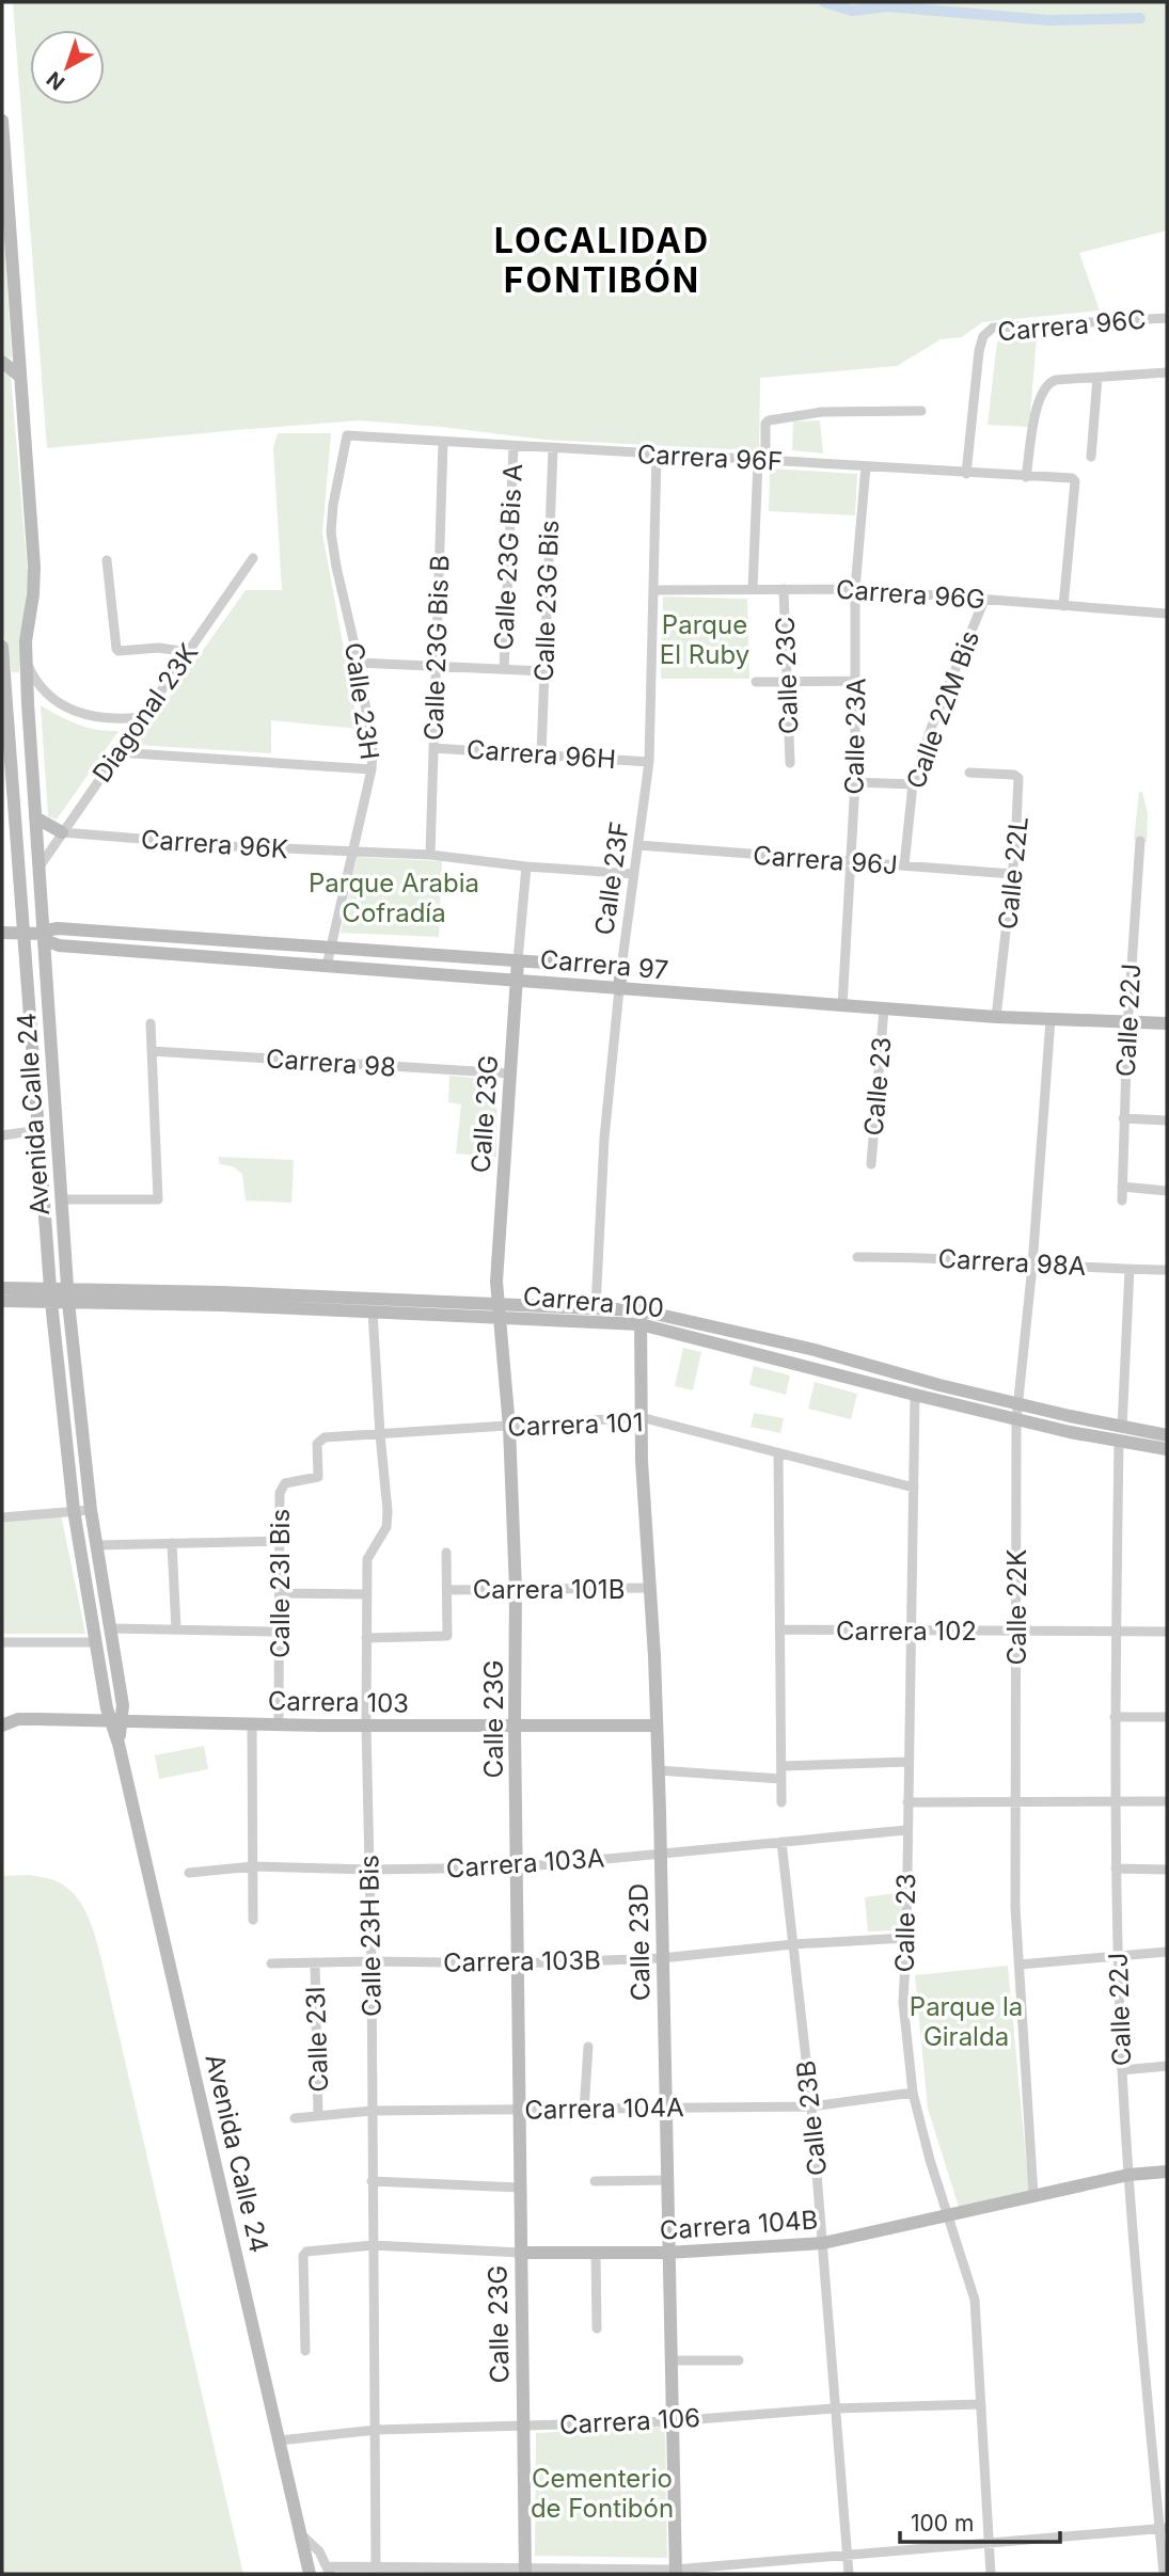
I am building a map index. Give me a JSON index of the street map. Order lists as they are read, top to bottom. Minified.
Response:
{"streets":{"main road":["Calle 23F","Carrera 97","Avenida Calle 24","Calle 23G","Carrera 100","Carrera 103","Calle 23D","Carrera 104B"],"street":["Carrera 96C","Carrera 96F","Calle 23G Bis A","Carrera 96G","Calle 23G Bis","Calle 23G Bis B","Calle 23C","Calle 23H","Calle 22M Bis","Diagonal 23K","Calle 23A","Carrera 96H","Carrera 96K","Carrera 96J","Calle 22L","Calle 22J","Carrera 98","Calle 23","Carrera 98A","Carrera 101","Calle 23I Bis","Carrera 101B","Calle 22K","Carrera 102","Carrera 103A","Calle 23H Bis","Carrera 103B","Calle 23I","Carrera 104A","Calle 23B","Carrera 106"]},"crossings":[["Carrera 96C","Carrera 96F"],["Carrera 96F","Calle 23G Bis A"],["Carrera 96F","Carrera 96G"],["Carrera 96F","Calle 23G Bis"],["Carrera 96F","Calle 23G Bis B"],["Carrera 96F","Calle 23H"],["Carrera 96F","Calle 23A"],["Carrera 96F","Calle 23F"],["Carrera 96G","Calle 23C"],["Carrera 96G","Calle 22M Bis"],["Carrera 96G","Calle 23A"],["Carrera 96G","Calle 23F"],["Calle 23G Bis","Carrera 96H"],["Calle 23G Bis B","Carrera 96H"],["Calle 23G Bis B","Carrera 96K"],["Calle 23H","Carrera 96K"],["Calle 23H","Carrera 97"],["Calle 22M Bis","Carrera 96J"],["Diagonal 23K","Carrera 96K"],["Diagonal 23K","Avenida Calle 24"],["Calle 23A","Carrera 96J"],["Calle 23A","Carrera 97"],["Carrera 96H","Calle 23F"],["Carrera 96K","Calle 23F"],["Carrera 96K","Calle 23G"],["Carrera 96J","Calle 22L"],["Carrera 96J","Calle 23F"],["Calle 22L","Carrera 97"],["Calle 23F","Carrera 97"],["Calle 23F","Carrera 100"],["Carrera 97","Calle 22J"],["Carrera 97","Calle 23"],["Carrera 97","Avenida Calle 24"],["Carrera 97","Calle 23G"],["Carrera 97","Calle 22K"],["Calle 22J","Carrera 100"],["Calle 22J","Carrera 102"],["Calle 22J","Carrera 104B"],["Carrera 98","Calle 23G"],["Calle 23","Carrera 100"],["Calle 23","Carrera 101"],["Calle 23","Carrera 102"],["Calle 23","Carrera 103A"],["Calle 23","Carrera 103B"],["Calle 23","Carrera 104A"],["Calle 23","Carrera 104B"],["Calle 23","Carrera 106"],["Avenida Calle 24","Carrera 100"],["Avenida Calle 24","Carrera 103"],["Avenida Calle 24","Carrera 106"],["Calle 23G","Carrera 100"],["Calle 23G","Carrera 101"],["Calle 23G","Carrera 101B"],["Calle 23G","Carrera 103"],["Calle 23G","Carrera 103A"],["Calle 23G","Carrera 103B"],["Calle 23G","Carrera 104A"],["Calle 23G","Carrera 104B"],["Calle 23G","Carrera 106"],["Carrera 98A","Calle 22K"],["Carrera 100","Calle 22K"],["Carrera 100","Calle 23H Bis"],["Carrera 100","Calle 23D"],["Carrera 101","Calle 23I Bis"],["Carrera 101","Calle 23H Bis"],["Carrera 101","Calle 23D"],["Calle 23I Bis","Carrera 103"],["Carrera 101B","Calle 23D"],["Calle 22K","Carrera 102"],["Calle 22K","Carrera 104B"],["Carrera 103","Calle 23H Bis"],["Carrera 103","Calle 23D"],["Carrera 103A","Calle 23H Bis"],["Carrera 103A","Calle 23D"],["Carrera 103A","Calle 23B"],["Calle 23H Bis","Carrera 103B"],["Calle 23H Bis","Carrera 104A"],["Calle 23H Bis","Carrera 104B"],["Calle 23H Bis","Carrera 106"],["Calle 23D","Carrera 103B"],["Calle 23D","Carrera 104A"],["Calle 23D","Carrera 104B"],["Calle 23D","Carrera 106"],["Carrera 103B","Calle 23I"],["Carrera 103B","Calle 23B"],["Calle 23I","Carrera 104A"],["Carrera 104A","Calle 23B"],["Calle 23B","Carrera 104B"],["Calle 23B","Carrera 106"]],"districts":["LOCALIDAD FONTIBÓN"],"parks":["Parque El Ruby","Parque Arabia Cofradía","Parque la Giralda","Cementerio de Fontibón"],"scale_bar":"100 m","north":"bottom left"}
